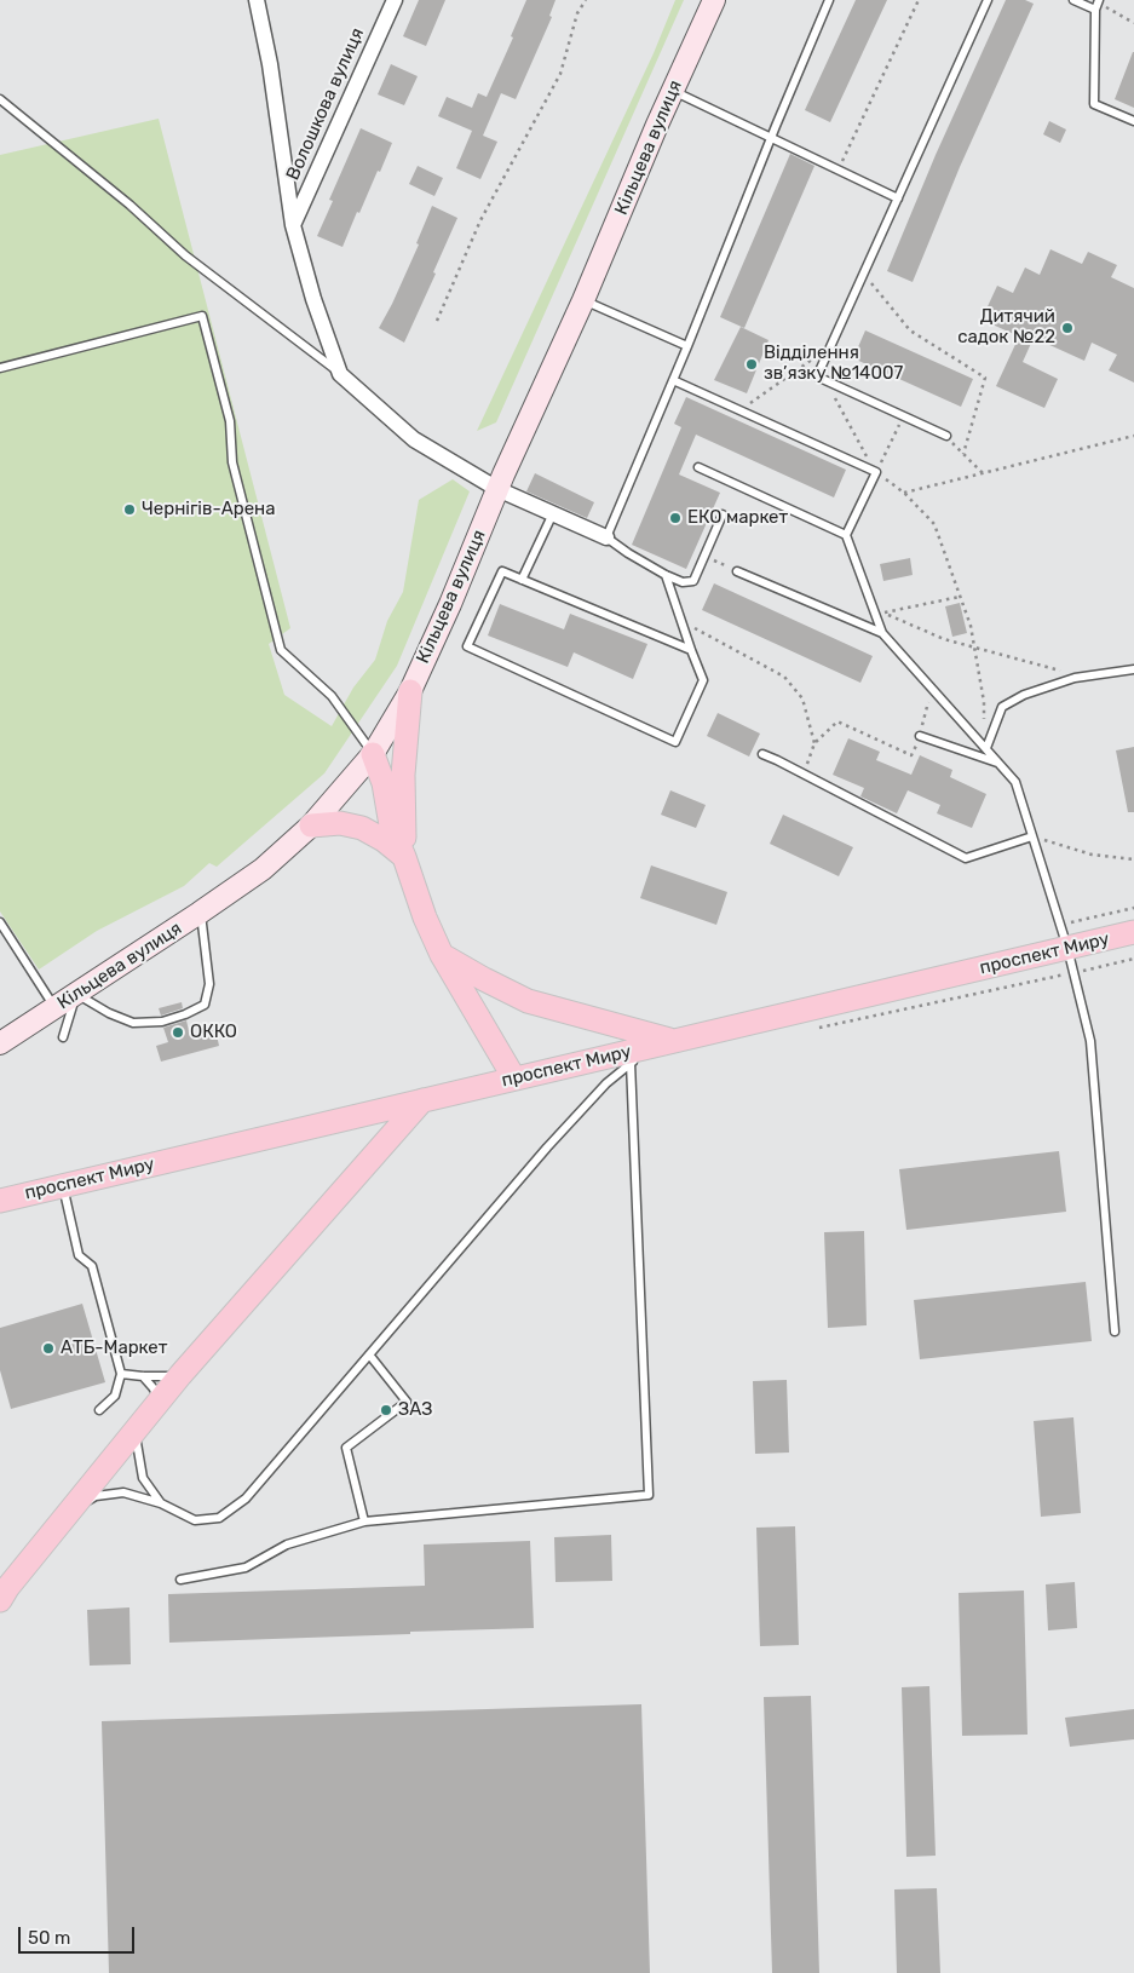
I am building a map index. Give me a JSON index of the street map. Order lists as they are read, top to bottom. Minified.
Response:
{"streets":{"main road":["Кільцева вулиця","проспект Миру"],"street":["Волошкова вулиця"]},"places":["Дитячий садок №22","Відділення зв’язку №14007","Чернігів-Арена","ЕКО маркет","ОККО","АТБ-Маркет","ЗАЗ"],"scale_bar":"50 m"}
